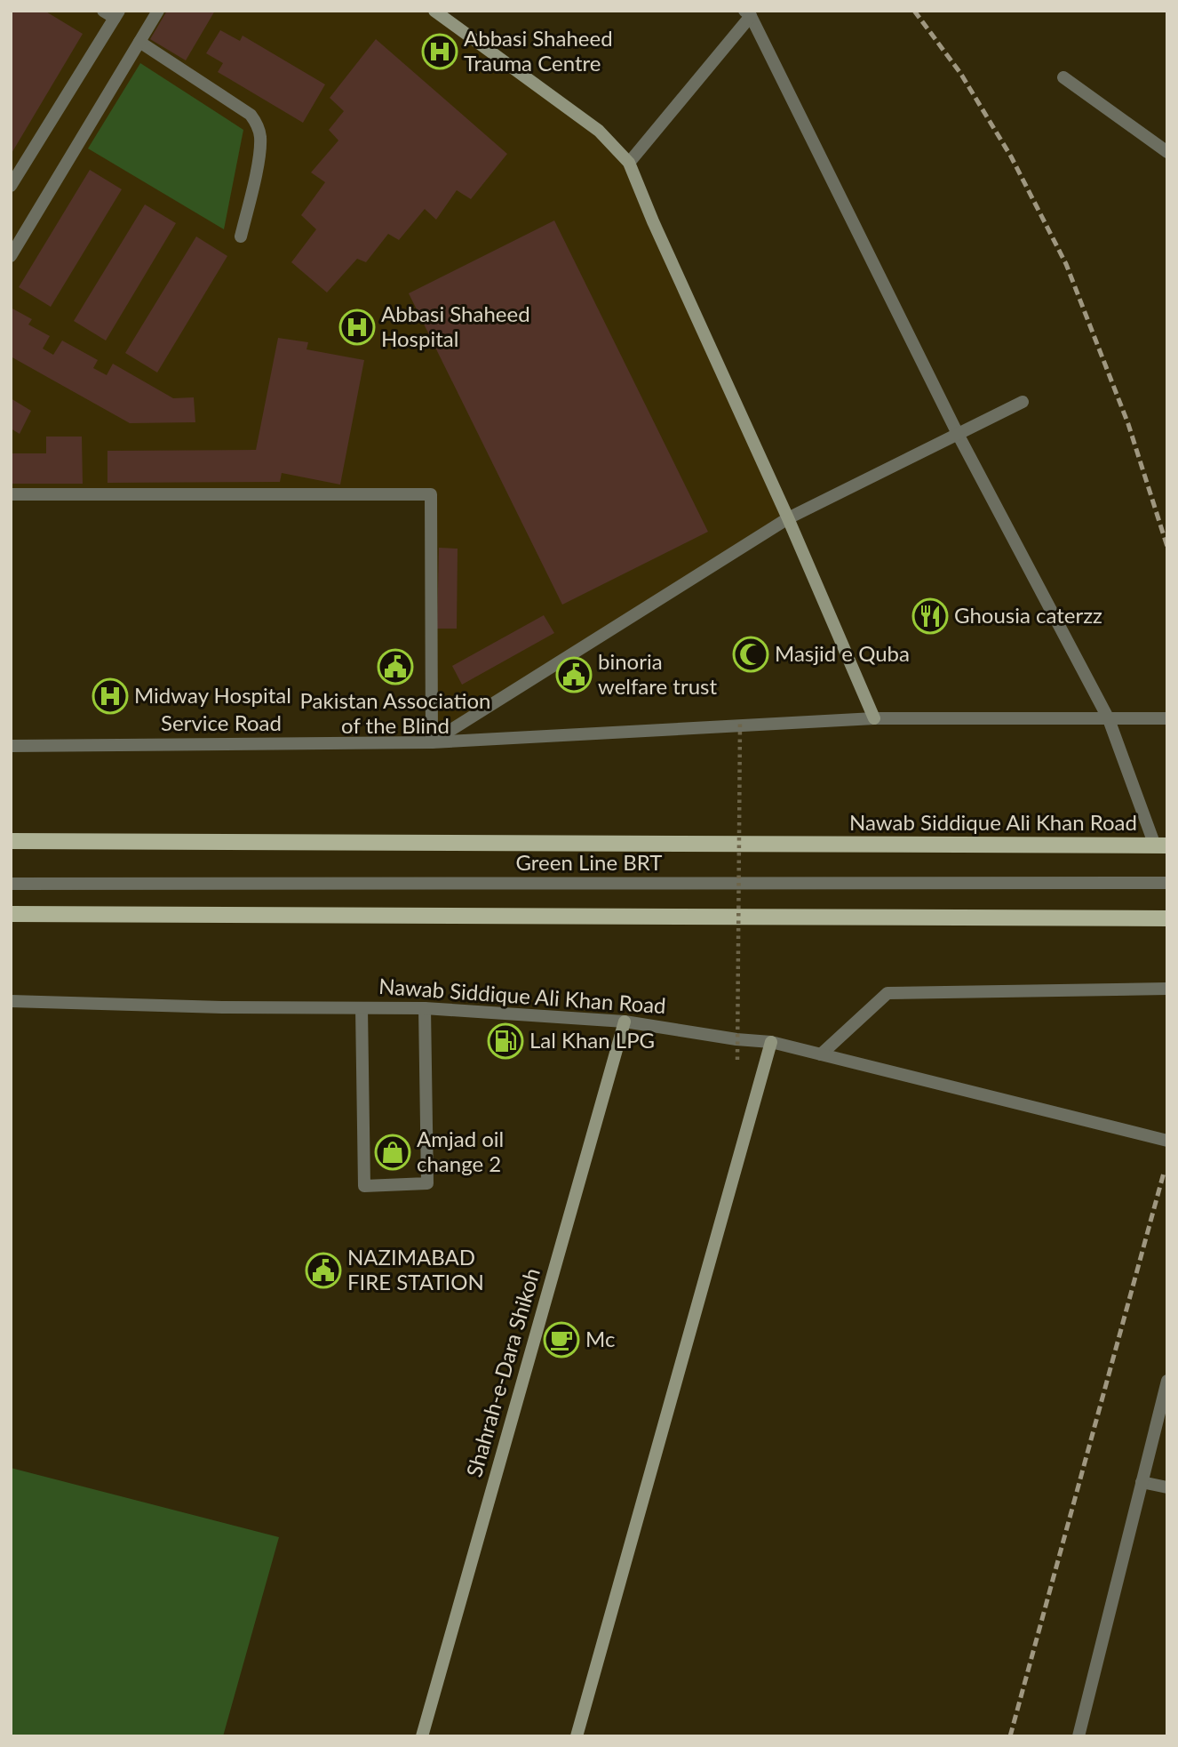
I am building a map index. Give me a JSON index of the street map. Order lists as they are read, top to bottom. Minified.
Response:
{"streets":{"main road":["Nawab Siddique Ali Khan Road"],"street":["Service Road","Green Line BRT","Shahrah-e-Dara Shikoh"]},"crossings":[["Nawab Siddique Ali Khan Road","Shahrah-e-Dara Shikoh"]],"places":{"hospital":["Abbasi Shaheed Trauma Centre","Abbasi Shaheed Hospital","Midway Hospital"],"restaurant":["Ghousia caterzz"],"mosque":["Masjid e Quba"],"public building":["Pakistan Association of the Blind","binoria welfare trust","NAZIMABAD FIRE STATION"],"fuel station":["Lal Khan LPG"],"shop":["Amjad oil change 2"],"cafe":["Mc"]}}
